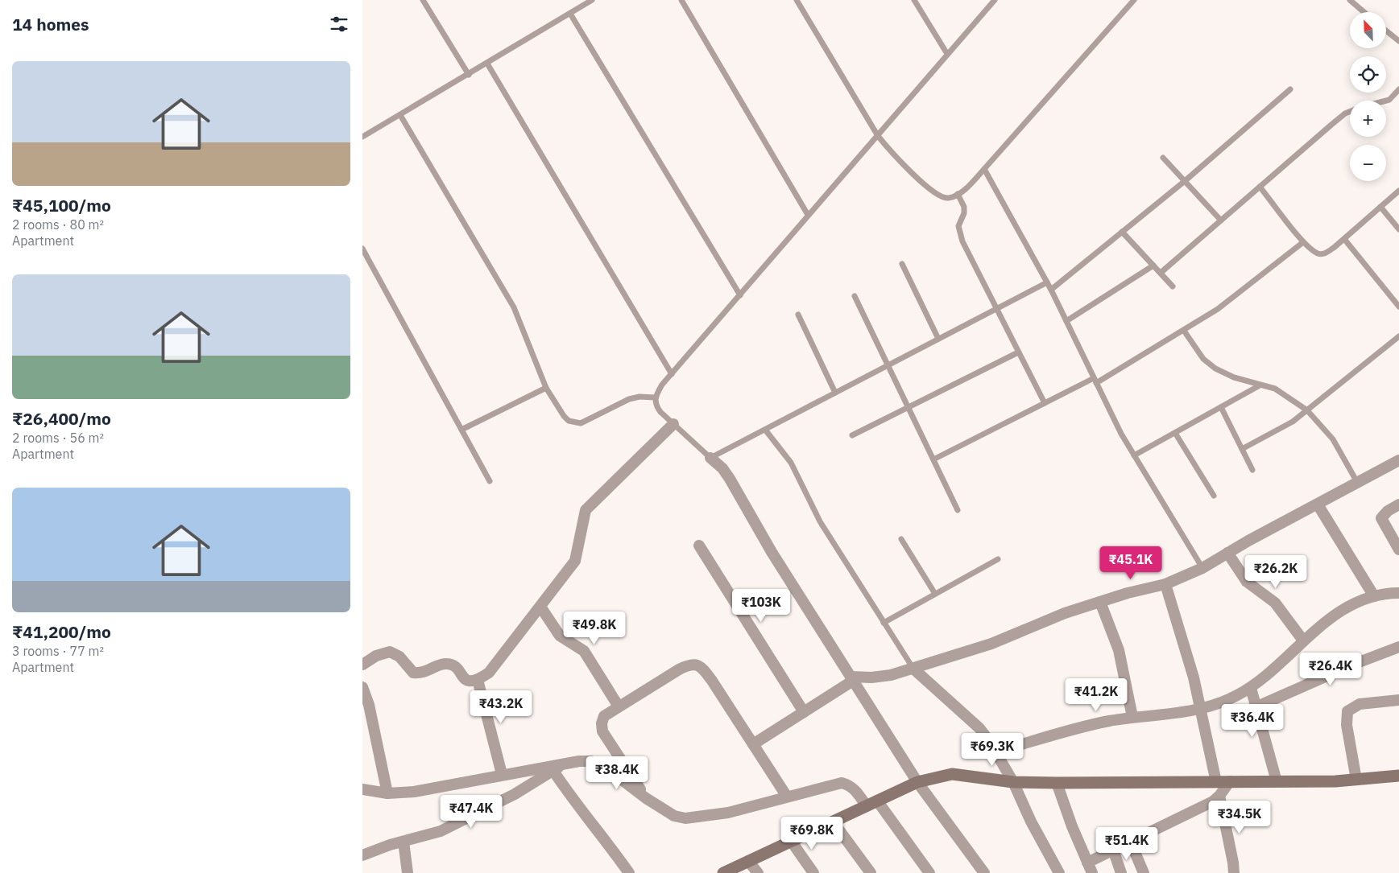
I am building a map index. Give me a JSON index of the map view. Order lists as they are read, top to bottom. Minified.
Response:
{"north":"top left","page":{"heading":"14 homes","map_buttons":["+","−"],"list":[{"name":"₹45,100/mo","note":"2 rooms · 80 m² · Apartment"},{"name":"₹26,400/mo","note":"2 rooms · 56 m² · Apartment"},{"name":"₹41,200/mo","note":"3 rooms · 77 m² · Apartment"}],"price":["₹45.1K","₹26.2K","₹103K","₹49.8K","₹26.4K","₹41.2K","₹43.2K","₹36.4K","₹69.3K","₹38.4K","₹47.4K","₹34.5K","₹69.8K","₹51.4K"]}}
